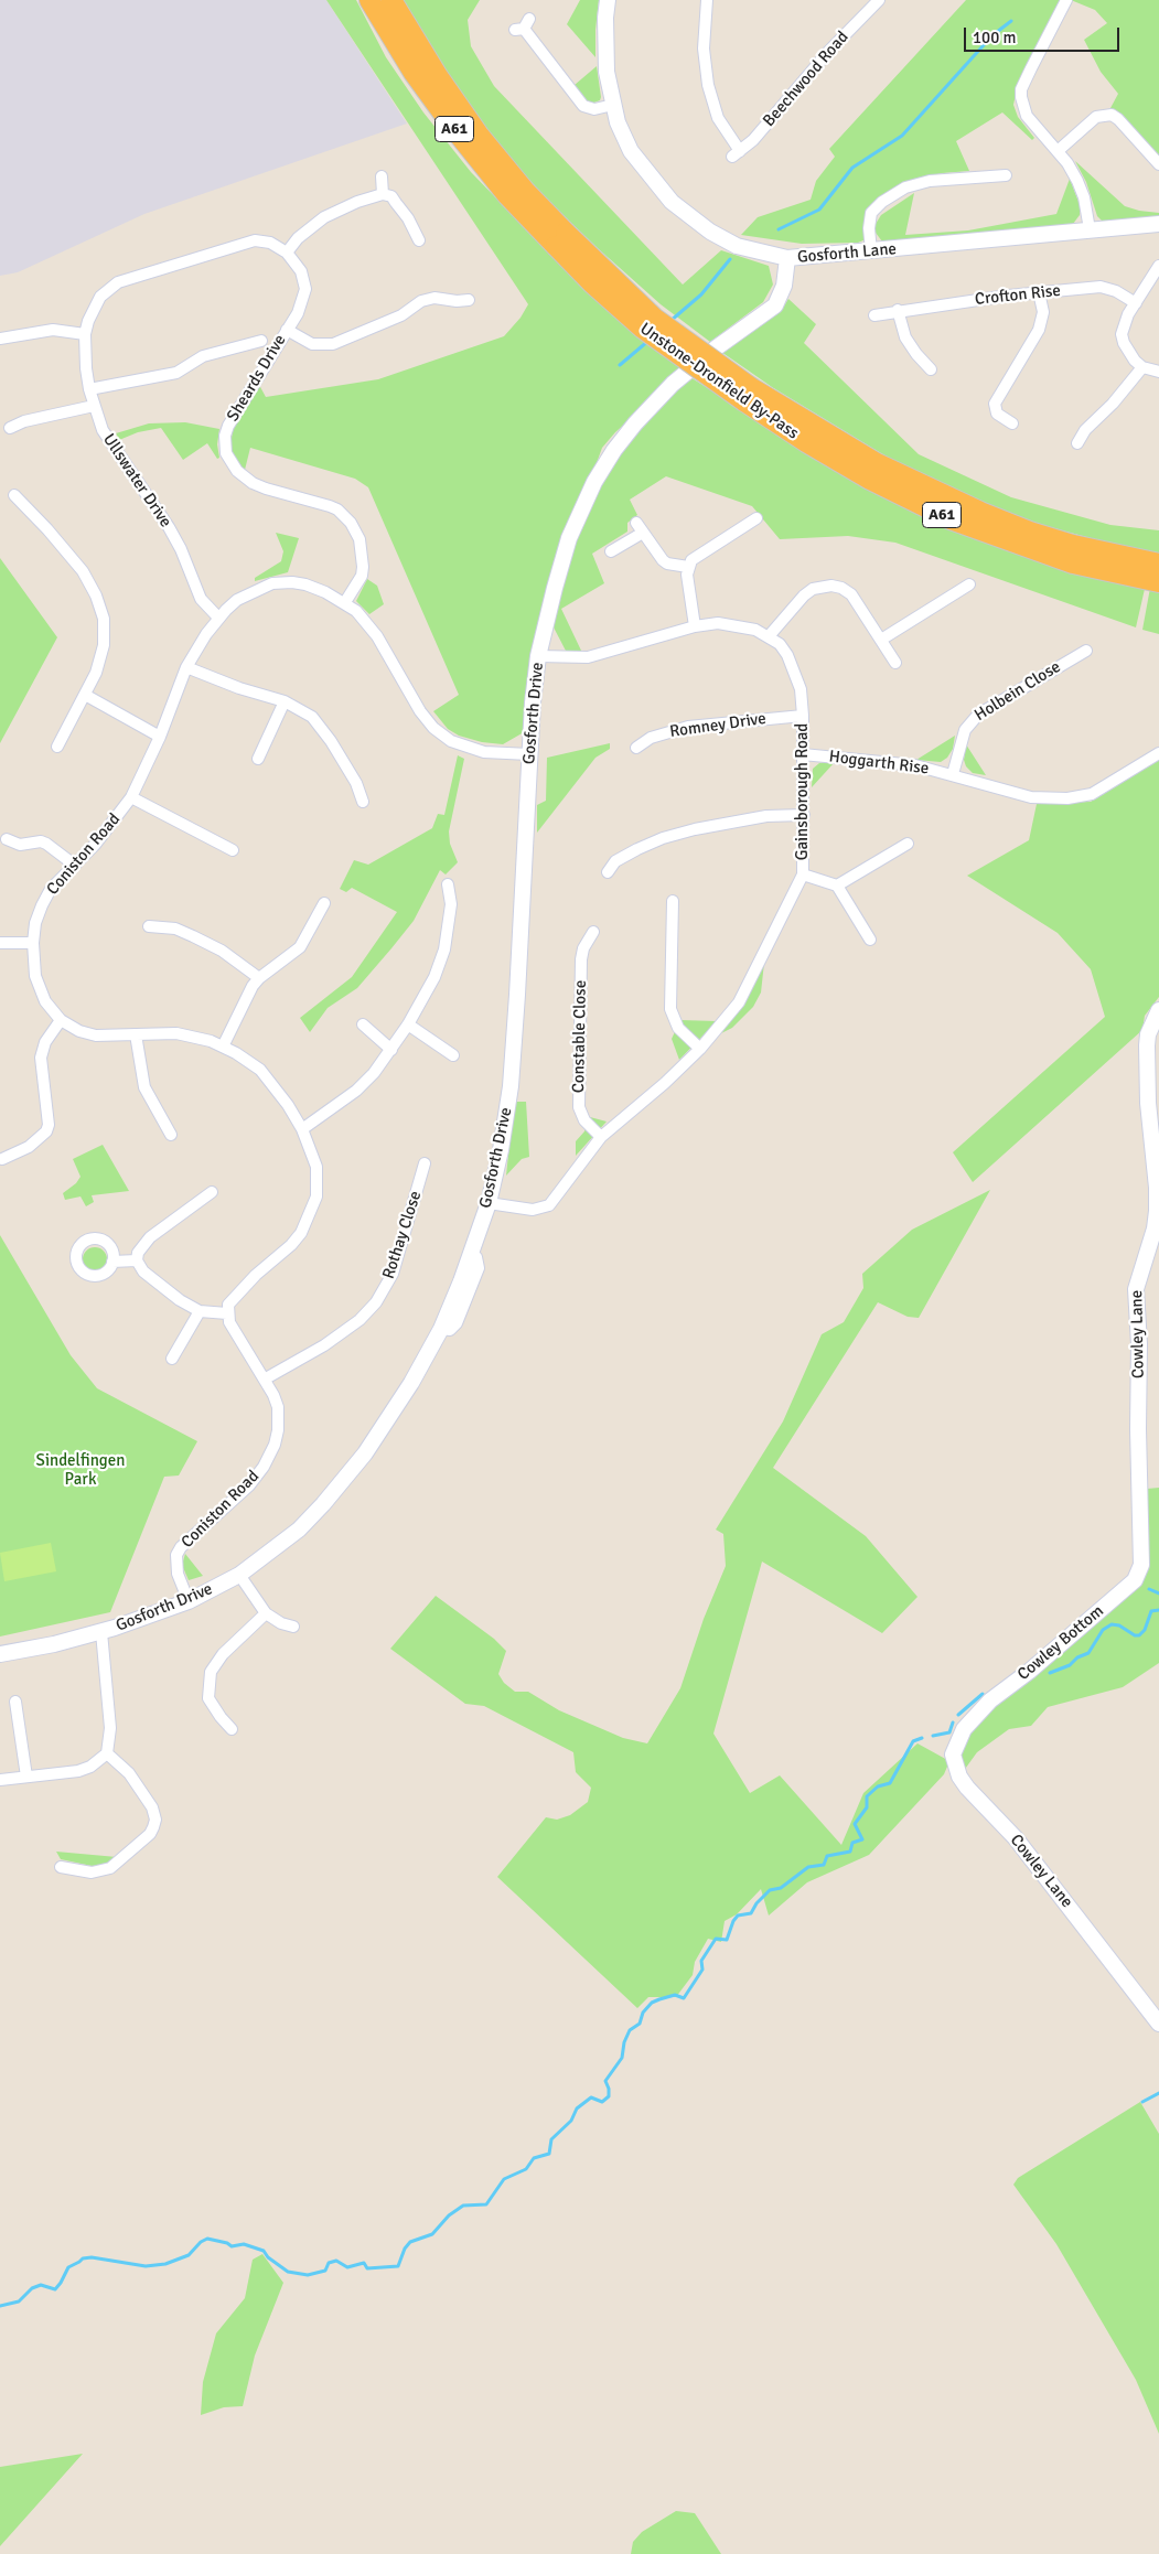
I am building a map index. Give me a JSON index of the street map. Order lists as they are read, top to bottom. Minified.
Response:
{"streets":{"highway":["A61","Unstone-Dronfield By-Pass"],"street":["Beechwood Road","Gosforth Lane","Crofton Rise","Sheards Drive","Ullswater Drive","Holbein Close","Gosforth Drive","Romney Drive","Hoggarth Rise","Gainsborough Road","Coniston Road","Constable Close","Rothay Close","Cowley Lane","Cowley Bottom"]},"crossings":[["Gosforth Lane","Gosforth Drive"],["Sheards Drive","Ullswater Drive"],["Sheards Drive","Coniston Road"],["Ullswater Drive","Coniston Road"],["Holbein Close","Hoggarth Rise"],["Gosforth Drive","Gainsborough Road"],["Gosforth Drive","Coniston Road"],["Romney Drive","Gainsborough Road"],["Hoggarth Rise","Gainsborough Road"],["Gainsborough Road","Constable Close"],["Coniston Road","Rothay Close"],["Cowley Lane","Cowley Bottom"]],"parks":["Sindelfingen Park"],"scale_bar":"100 m"}
